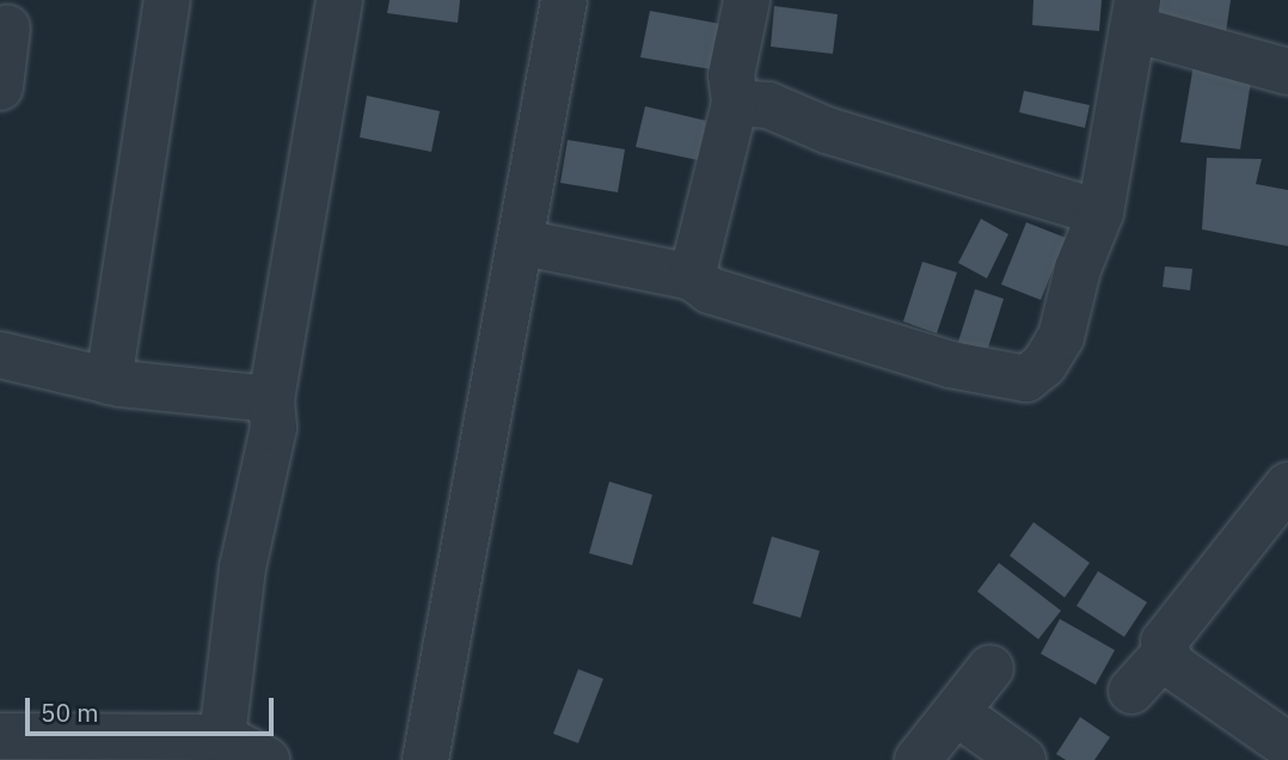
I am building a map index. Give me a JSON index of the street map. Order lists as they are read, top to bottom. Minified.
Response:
{"scale_bar":"50 m"}
